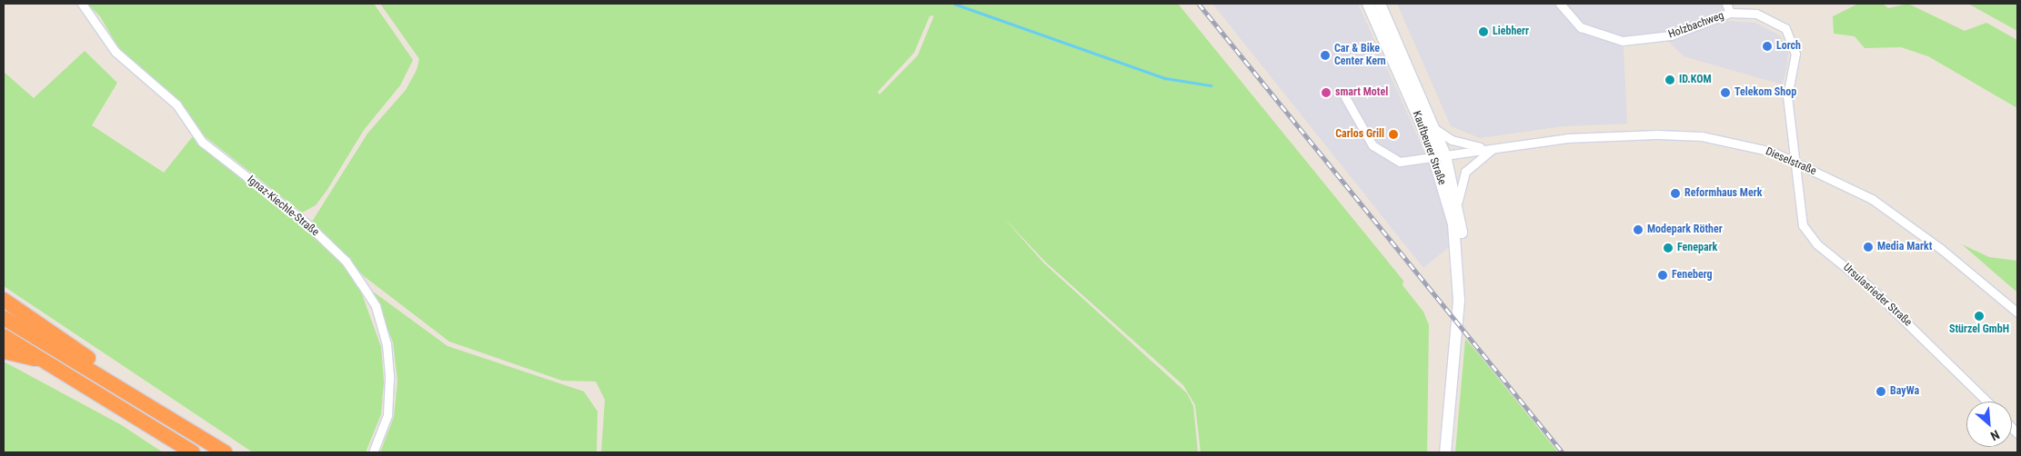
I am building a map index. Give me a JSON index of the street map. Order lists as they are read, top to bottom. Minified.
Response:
{"streets":{"main road":["Kaufbeurer Straße"],"street":["Holzbachweg","Dieselstraße","Ignaz-Kiechle-Straße","Ursulasrieder Straße"]},"crossings":[["Holzbachweg","Dieselstraße"],["Holzbachweg","Ursulasrieder Straße"],["Kaufbeurer Straße","Dieselstraße"],["Dieselstraße","Ursulasrieder Straße"]],"places":["Liebherr","Lorch","Car & Bike Center Kern","ID.KOM","smart Motel","Telekom Shop","Carlos Grill","Reformhaus Merk","Modepark Röther","Media Markt","Fenepark","Feneberg","Stürzel GmbH","BayWa"],"north":"bottom right"}
